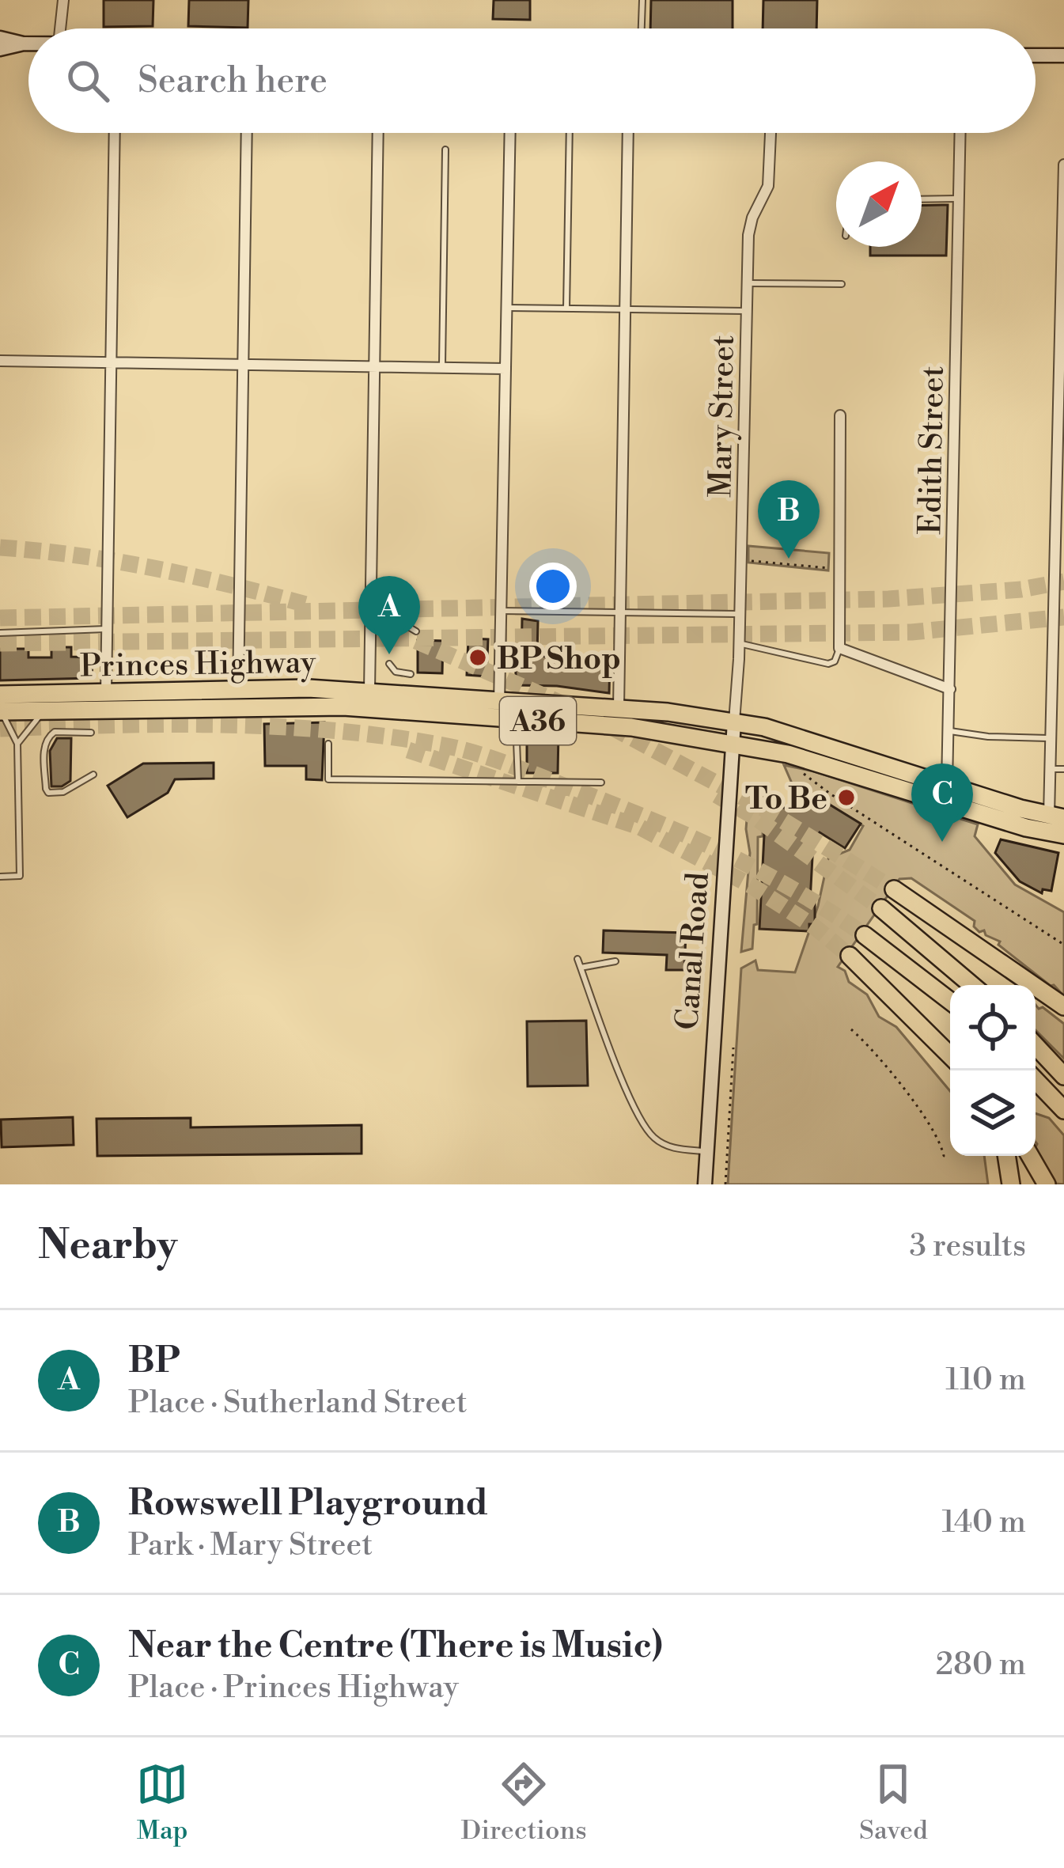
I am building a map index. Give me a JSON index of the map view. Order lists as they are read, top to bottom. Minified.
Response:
{"streets":{"highway":["Princes Highway","A36"],"main road":["Canal Road"],"street":["Mary Street","Edith Street"]},"crossings":[["Mary Street","Princes Highway"],["Mary Street","Canal Road"],["Edith Street","Princes Highway"],["Princes Highway","Canal Road"]],"places":["BP Shop","To Be"],"north":"top right","page":{"search":"Search here","pins":["B","A","C"],"heading":["Nearby","3 results"],"list":[{"mark":"A","name":"BP","note":"Place · Sutherland Street","value":"110 m"},{"mark":"B","name":"Rowswell Playground","note":"Park · Mary Street","value":"140 m"},{"mark":"C","name":"Near the Centre (There is Music)","note":"Place · Princes Highway","value":"280 m"}],"nav":["Map","Directions","Saved"]}}
